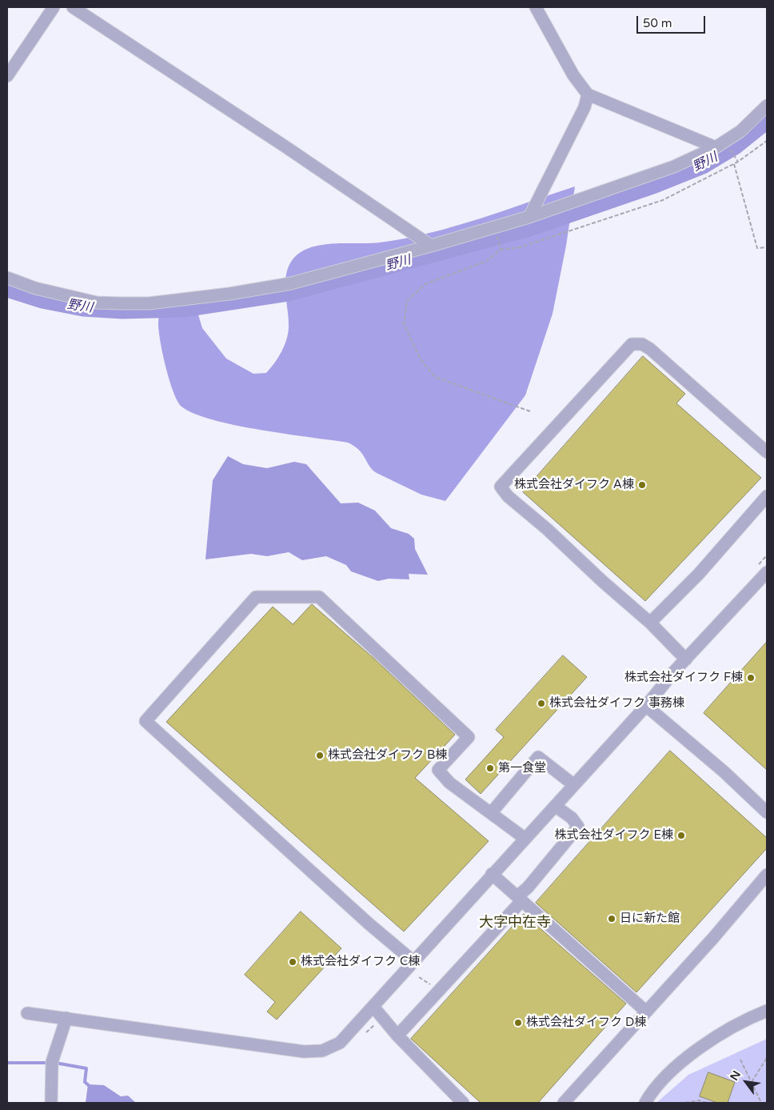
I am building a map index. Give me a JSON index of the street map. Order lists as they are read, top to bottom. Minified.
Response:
{"districts":["大字中在寺"],"water":["野川"],"places":["株式会社ダイフク A棟","株式会社ダイフク F棟","株式会社ダイフク 事務棟","株式会社ダイフク B棟","第一食堂","株式会社ダイフク E棟","日に新た館","株式会社ダイフク C棟","株式会社ダイフク D棟"],"scale_bar":"50 m","north":"top left"}
